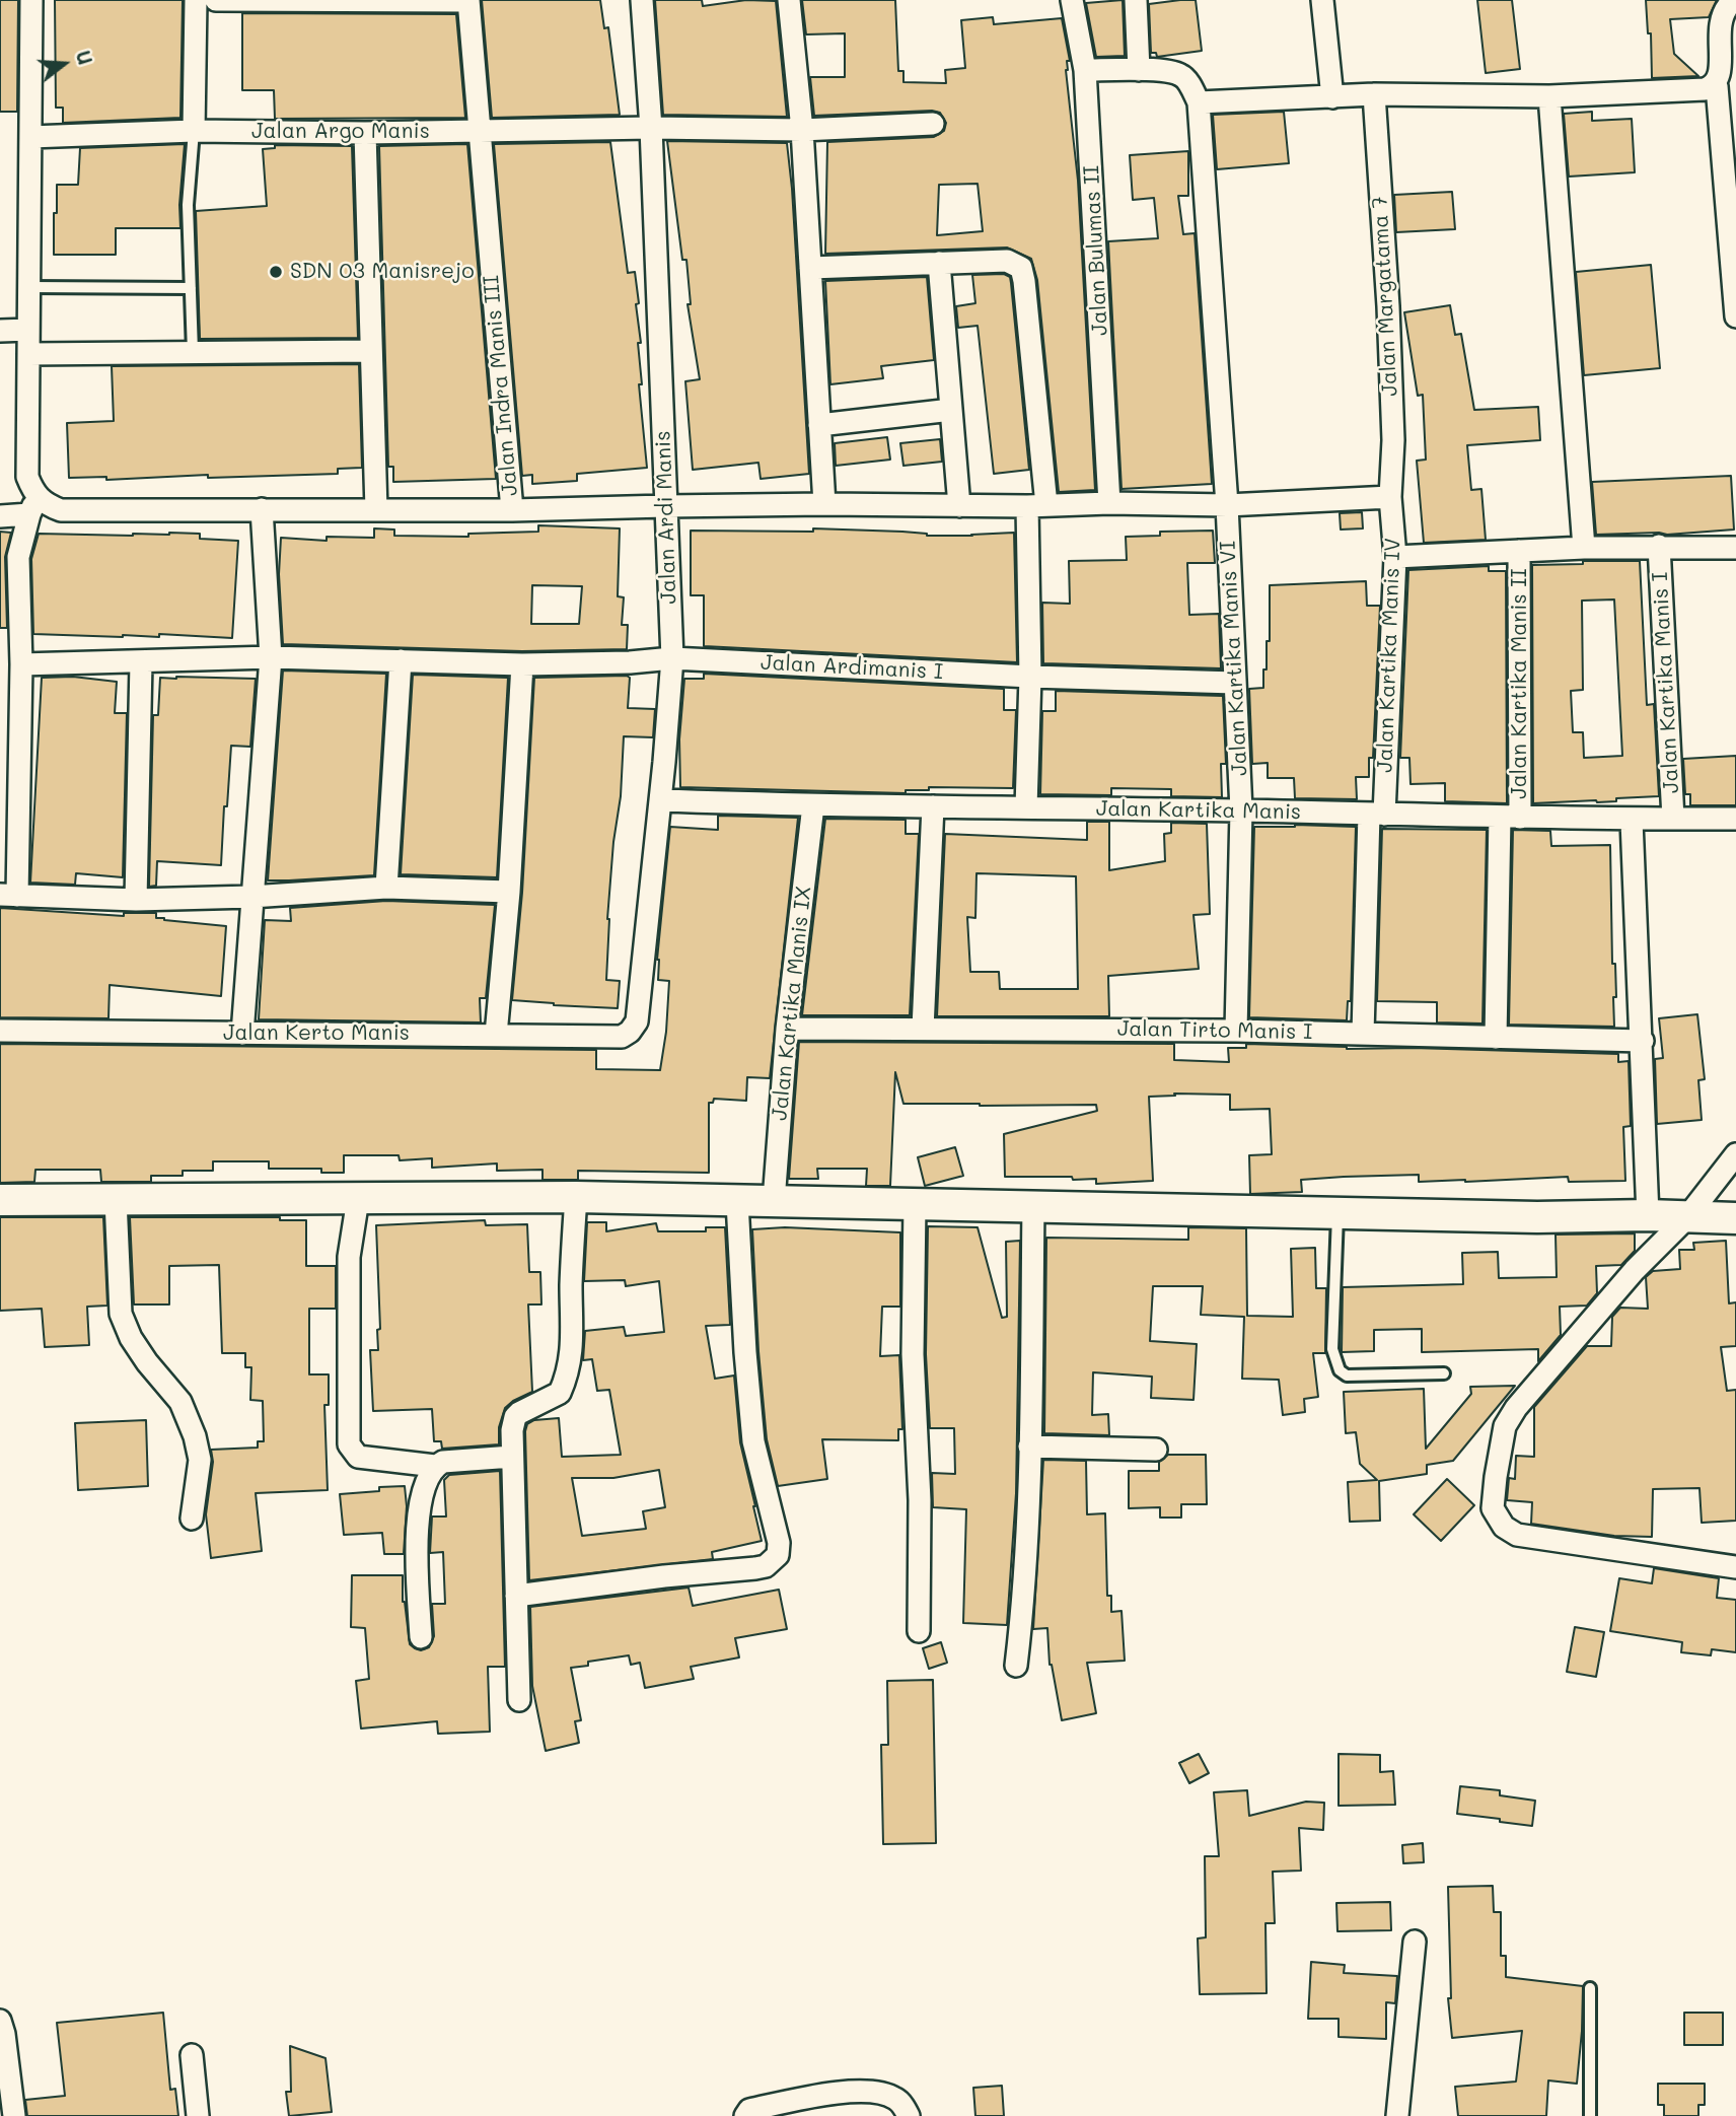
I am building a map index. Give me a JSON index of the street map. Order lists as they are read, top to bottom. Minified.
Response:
{"streets":{"street":["Jalan Argo Manis","Jalan Bulumas II","Jalan Margatama 7","Jalan Indra Manis III","Jalan Ardi Manis","Jalan Kartika Manis IV","Jalan Kartika Manis VI","Jalan Ardimanis I","Jalan Kartika Manis I","Jalan Kartika Manis II","Jalan Kartika Manis","Jalan Kartika Manis IX","Jalan Tirto Manis I","Jalan Kerto Manis"]},"crossings":[["Jalan Argo Manis","Jalan Indra Manis III"],["Jalan Argo Manis","Jalan Ardi Manis"],["Jalan Margatama 7","Jalan Kartika Manis IV"],["Jalan Ardi Manis","Jalan Ardimanis I"],["Jalan Ardi Manis","Jalan Kartika Manis"],["Jalan Ardi Manis","Jalan Kerto Manis"],["Jalan Kartika Manis IV","Jalan Kartika Manis"],["Jalan Kartika Manis IV","Jalan Tirto Manis I"],["Jalan Kartika Manis VI","Jalan Ardimanis I"],["Jalan Kartika Manis VI","Jalan Kartika Manis"],["Jalan Kartika Manis VI","Jalan Tirto Manis I"],["Jalan Kartika Manis I","Jalan Kartika Manis"],["Jalan Kartika Manis II","Jalan Kartika Manis"],["Jalan Kartika Manis II","Jalan Tirto Manis I"],["Jalan Kartika Manis","Jalan Kartika Manis IX"],["Jalan Kartika Manis IX","Jalan Tirto Manis I"]],"places":["SDN 03 Manisrejo"],"north":"right"}
